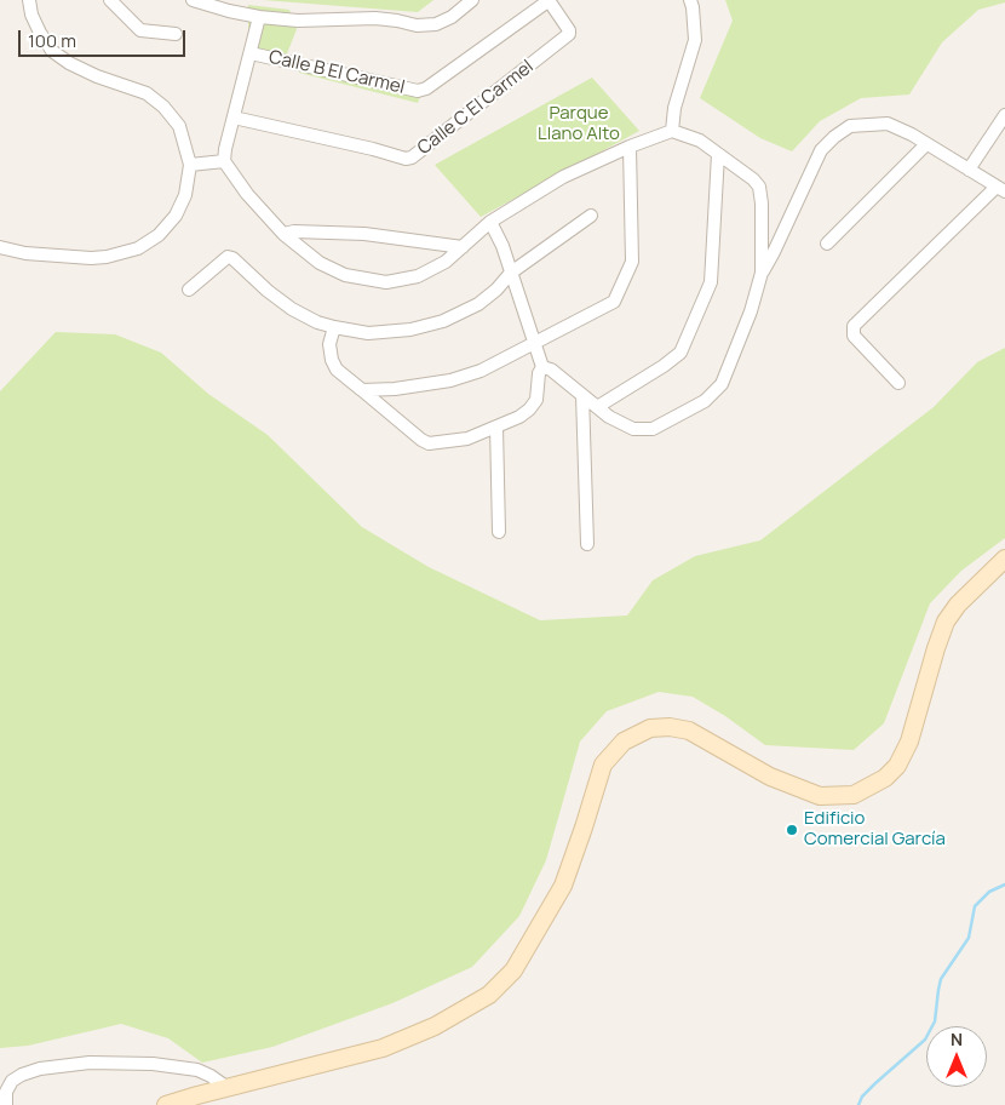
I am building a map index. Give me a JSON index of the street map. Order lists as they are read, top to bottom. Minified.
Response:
{"streets":{"street":["Calle B El Carmel","Calle C El Carmel"]},"crossings":[["Calle B El Carmel","Calle C El Carmel"]],"parks":["Parque Llano Alto"],"places":["Edificio Comercial García"],"scale_bar":"100 m","north":"top"}
